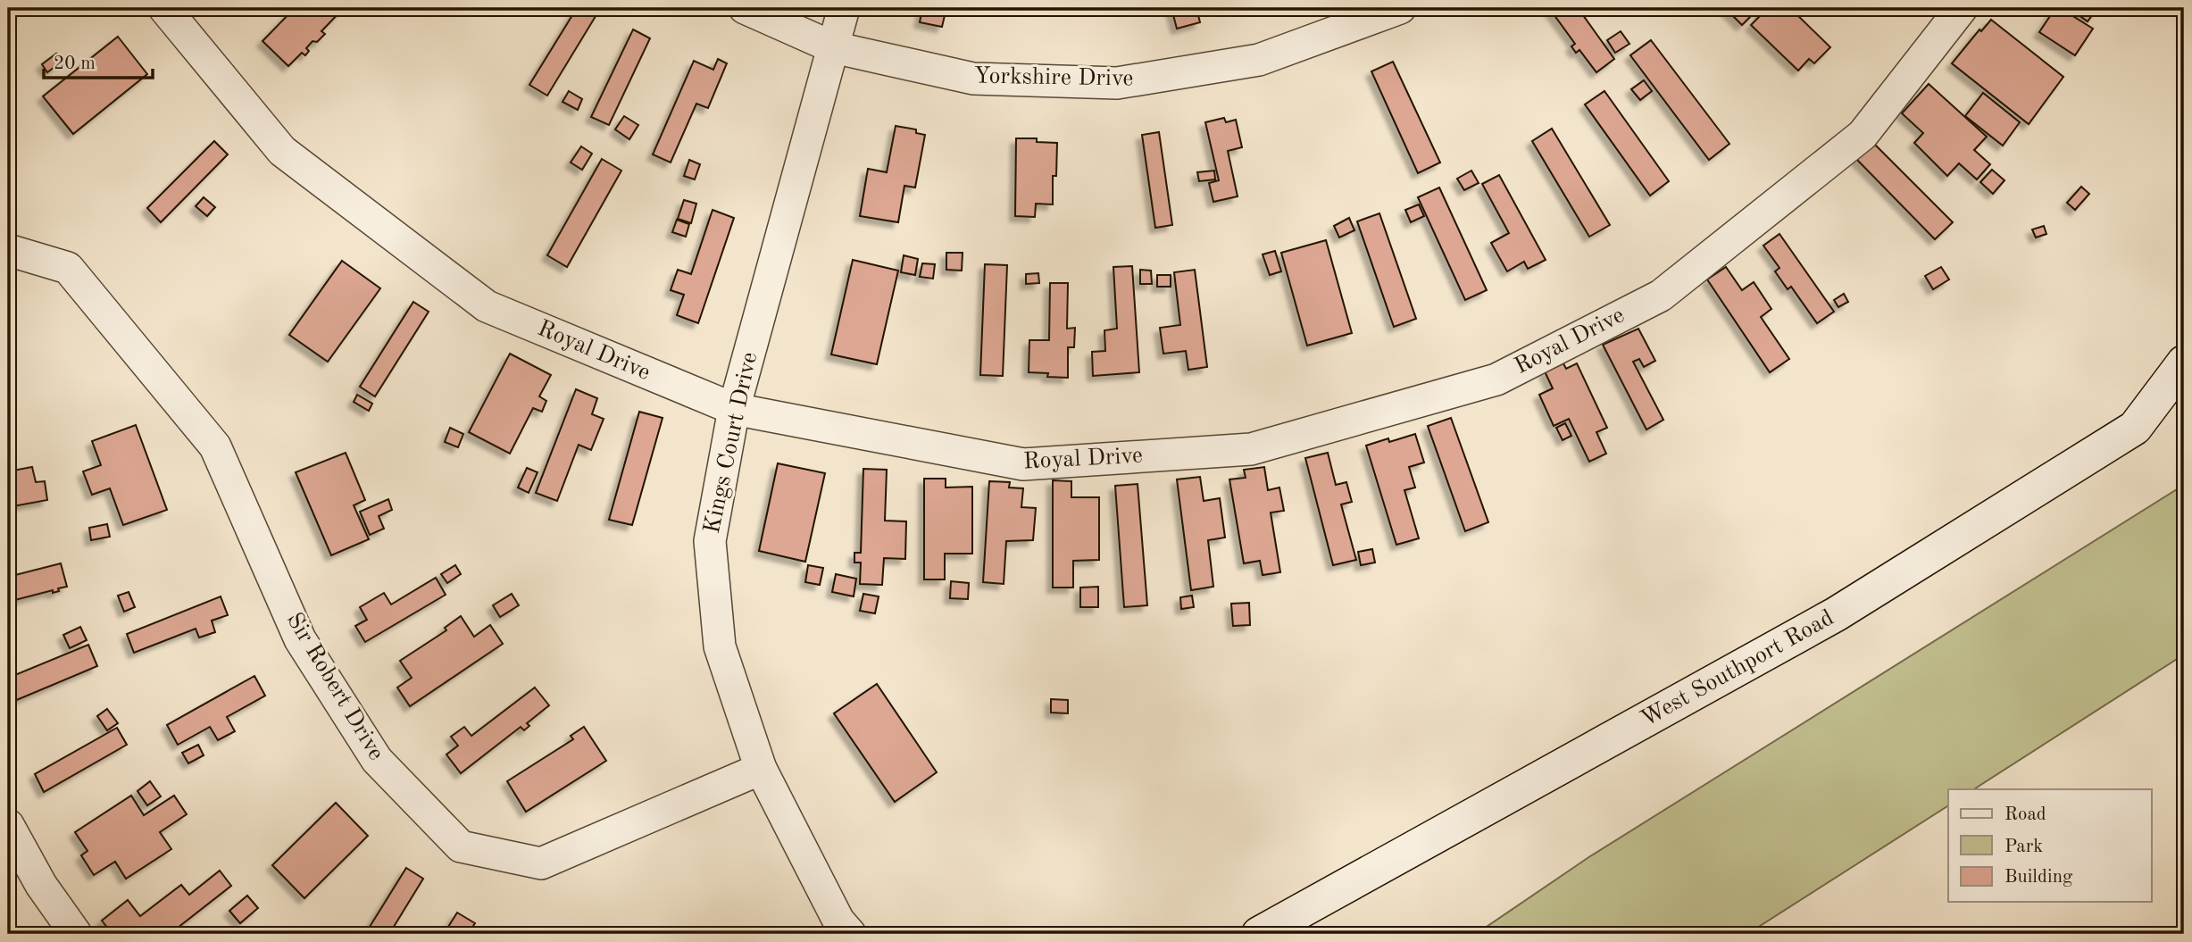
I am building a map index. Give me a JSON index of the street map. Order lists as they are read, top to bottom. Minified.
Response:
{"streets":{"main road":["West Southport Road"],"street":["Yorkshire Drive","Royal Drive","Kings Court Drive","Sir Robert Drive"]},"crossings":[["Yorkshire Drive","Kings Court Drive"],["Royal Drive","Kings Court Drive"],["Kings Court Drive","Sir Robert Drive"]],"legend":["Road","Park","Building"],"scale_bar":"20 m"}
